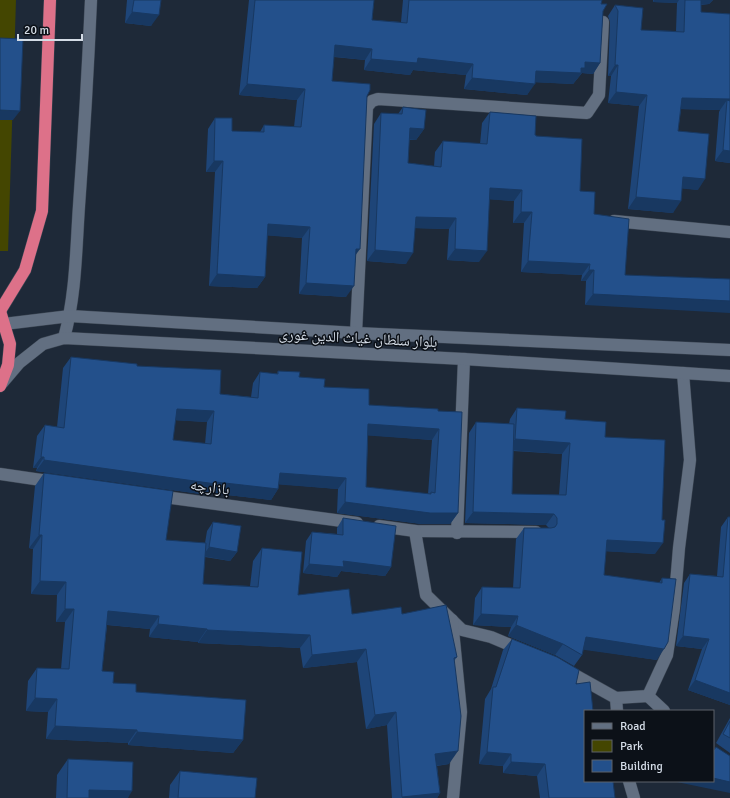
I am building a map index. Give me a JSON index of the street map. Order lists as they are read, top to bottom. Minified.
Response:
{"streets":{"street":["بلوار سلطان غیاث الدین غوری","بازارچه"]},"legend":["Road","Park","Building"],"scale_bar":"20 m"}
